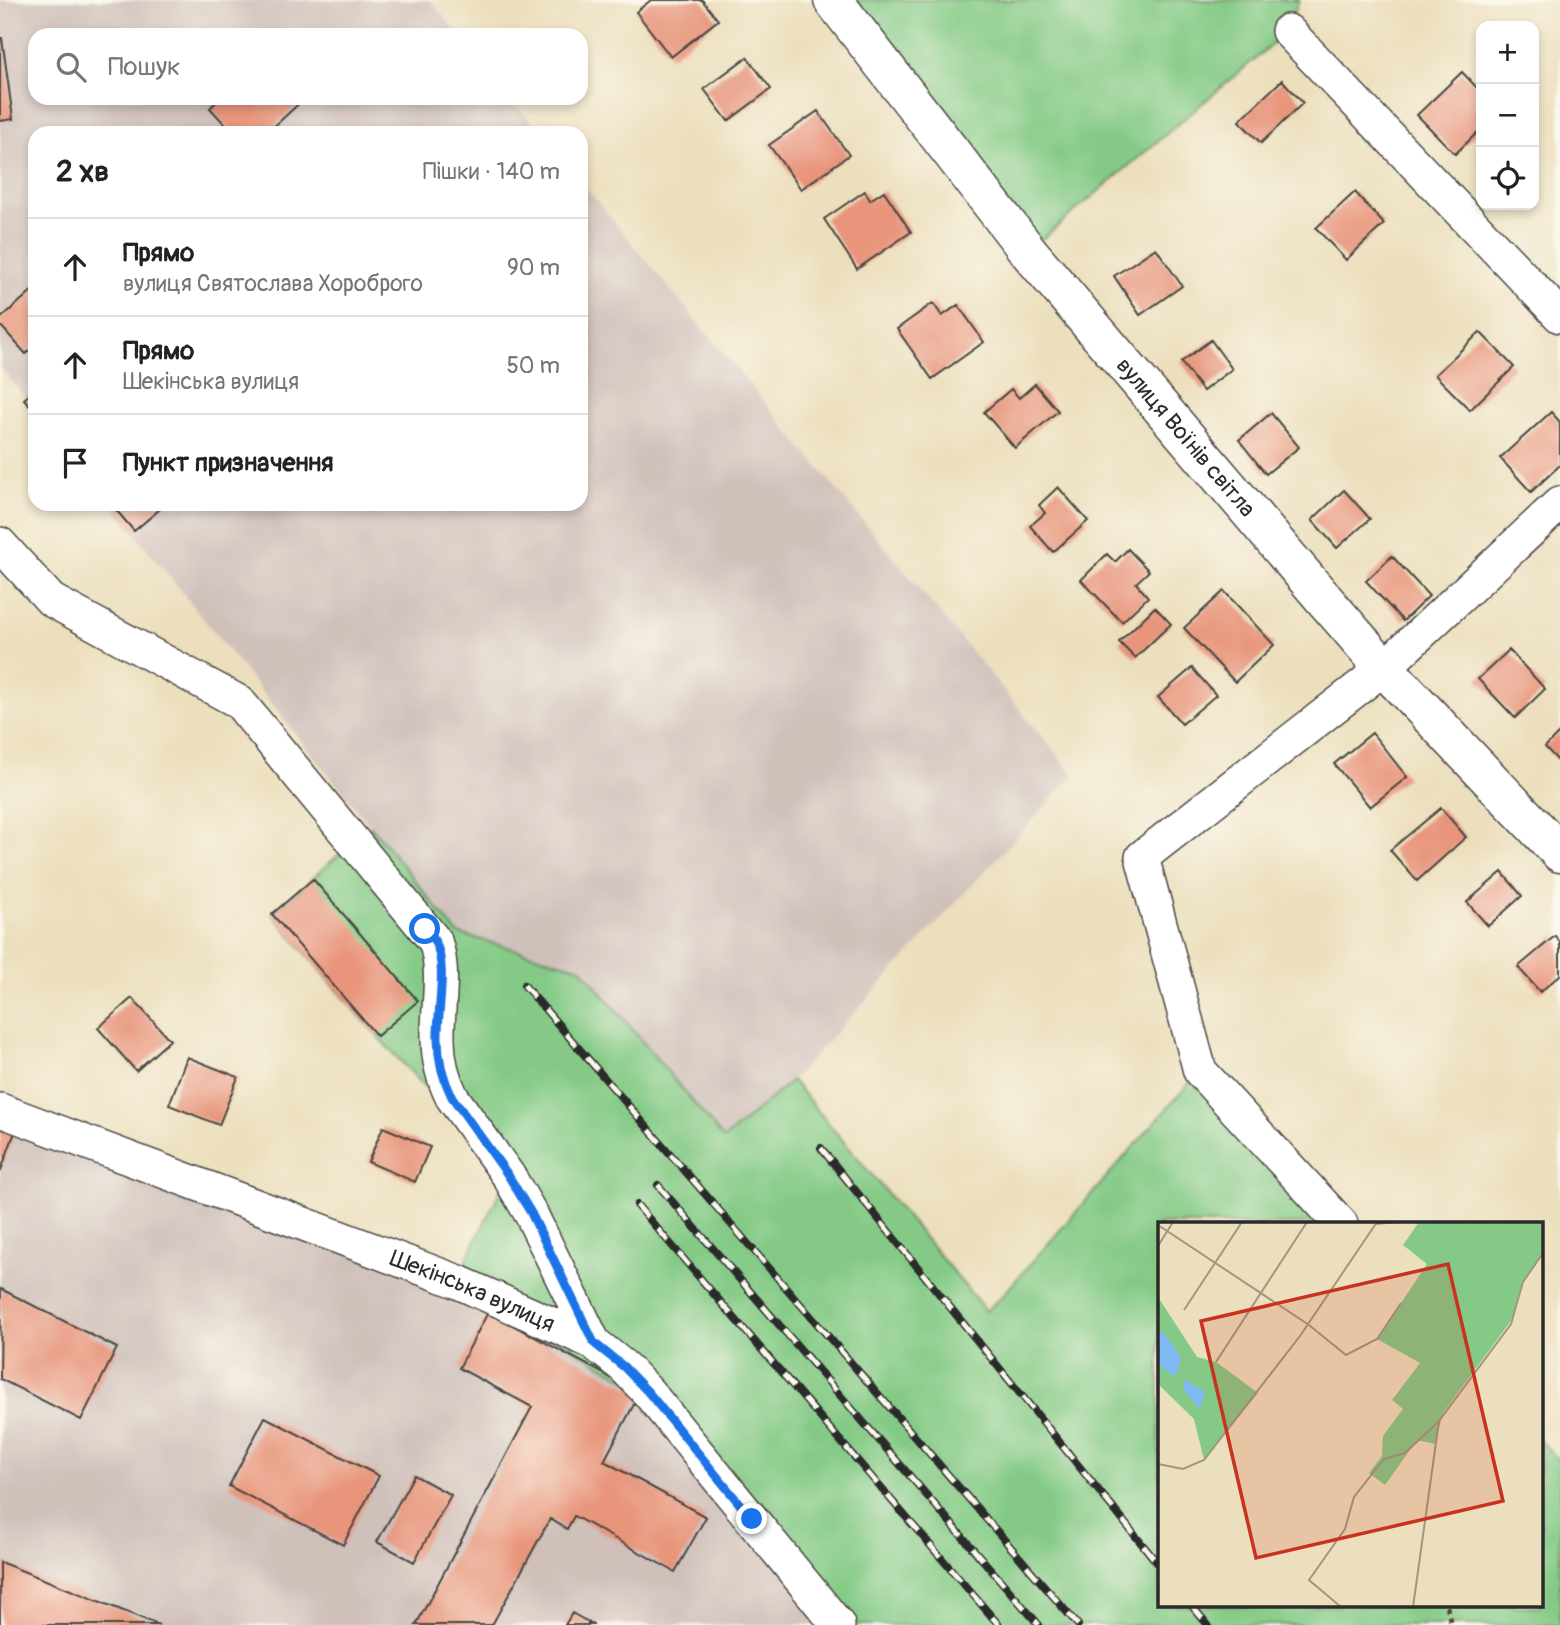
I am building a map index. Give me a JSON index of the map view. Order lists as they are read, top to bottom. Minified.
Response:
{"streets":{"street":["вулиця Воїнів світла","Шекінська вулиця"]},"page":{"map_buttons":["+","−"],"search":"Пошук","heading":["2 хв","Пішки · 140 m"],"list":[["Прямо","вулиця Святослава Хороброго","90 m"],["Прямо","Шекінська вулиця","50 m"],"Пункт призначення"]}}
